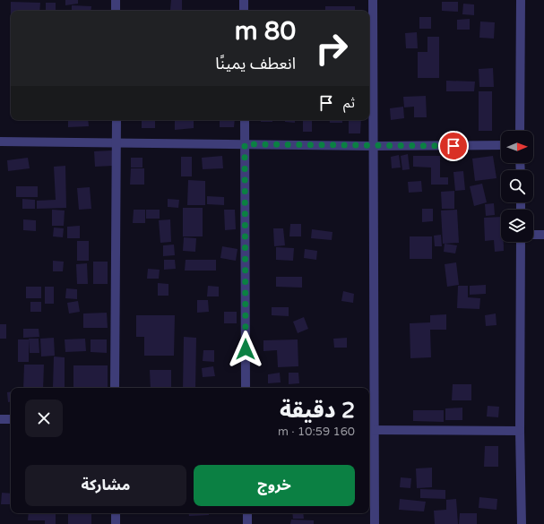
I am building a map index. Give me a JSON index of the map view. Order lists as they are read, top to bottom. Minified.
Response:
{"north":"right","page":{"turn":["80 m","انعطف يمينًا"],"then":"ثم","heading":["2 دقيقة","160 m · 10:59"],"buttons":["خروج","مشاركة"]}}
